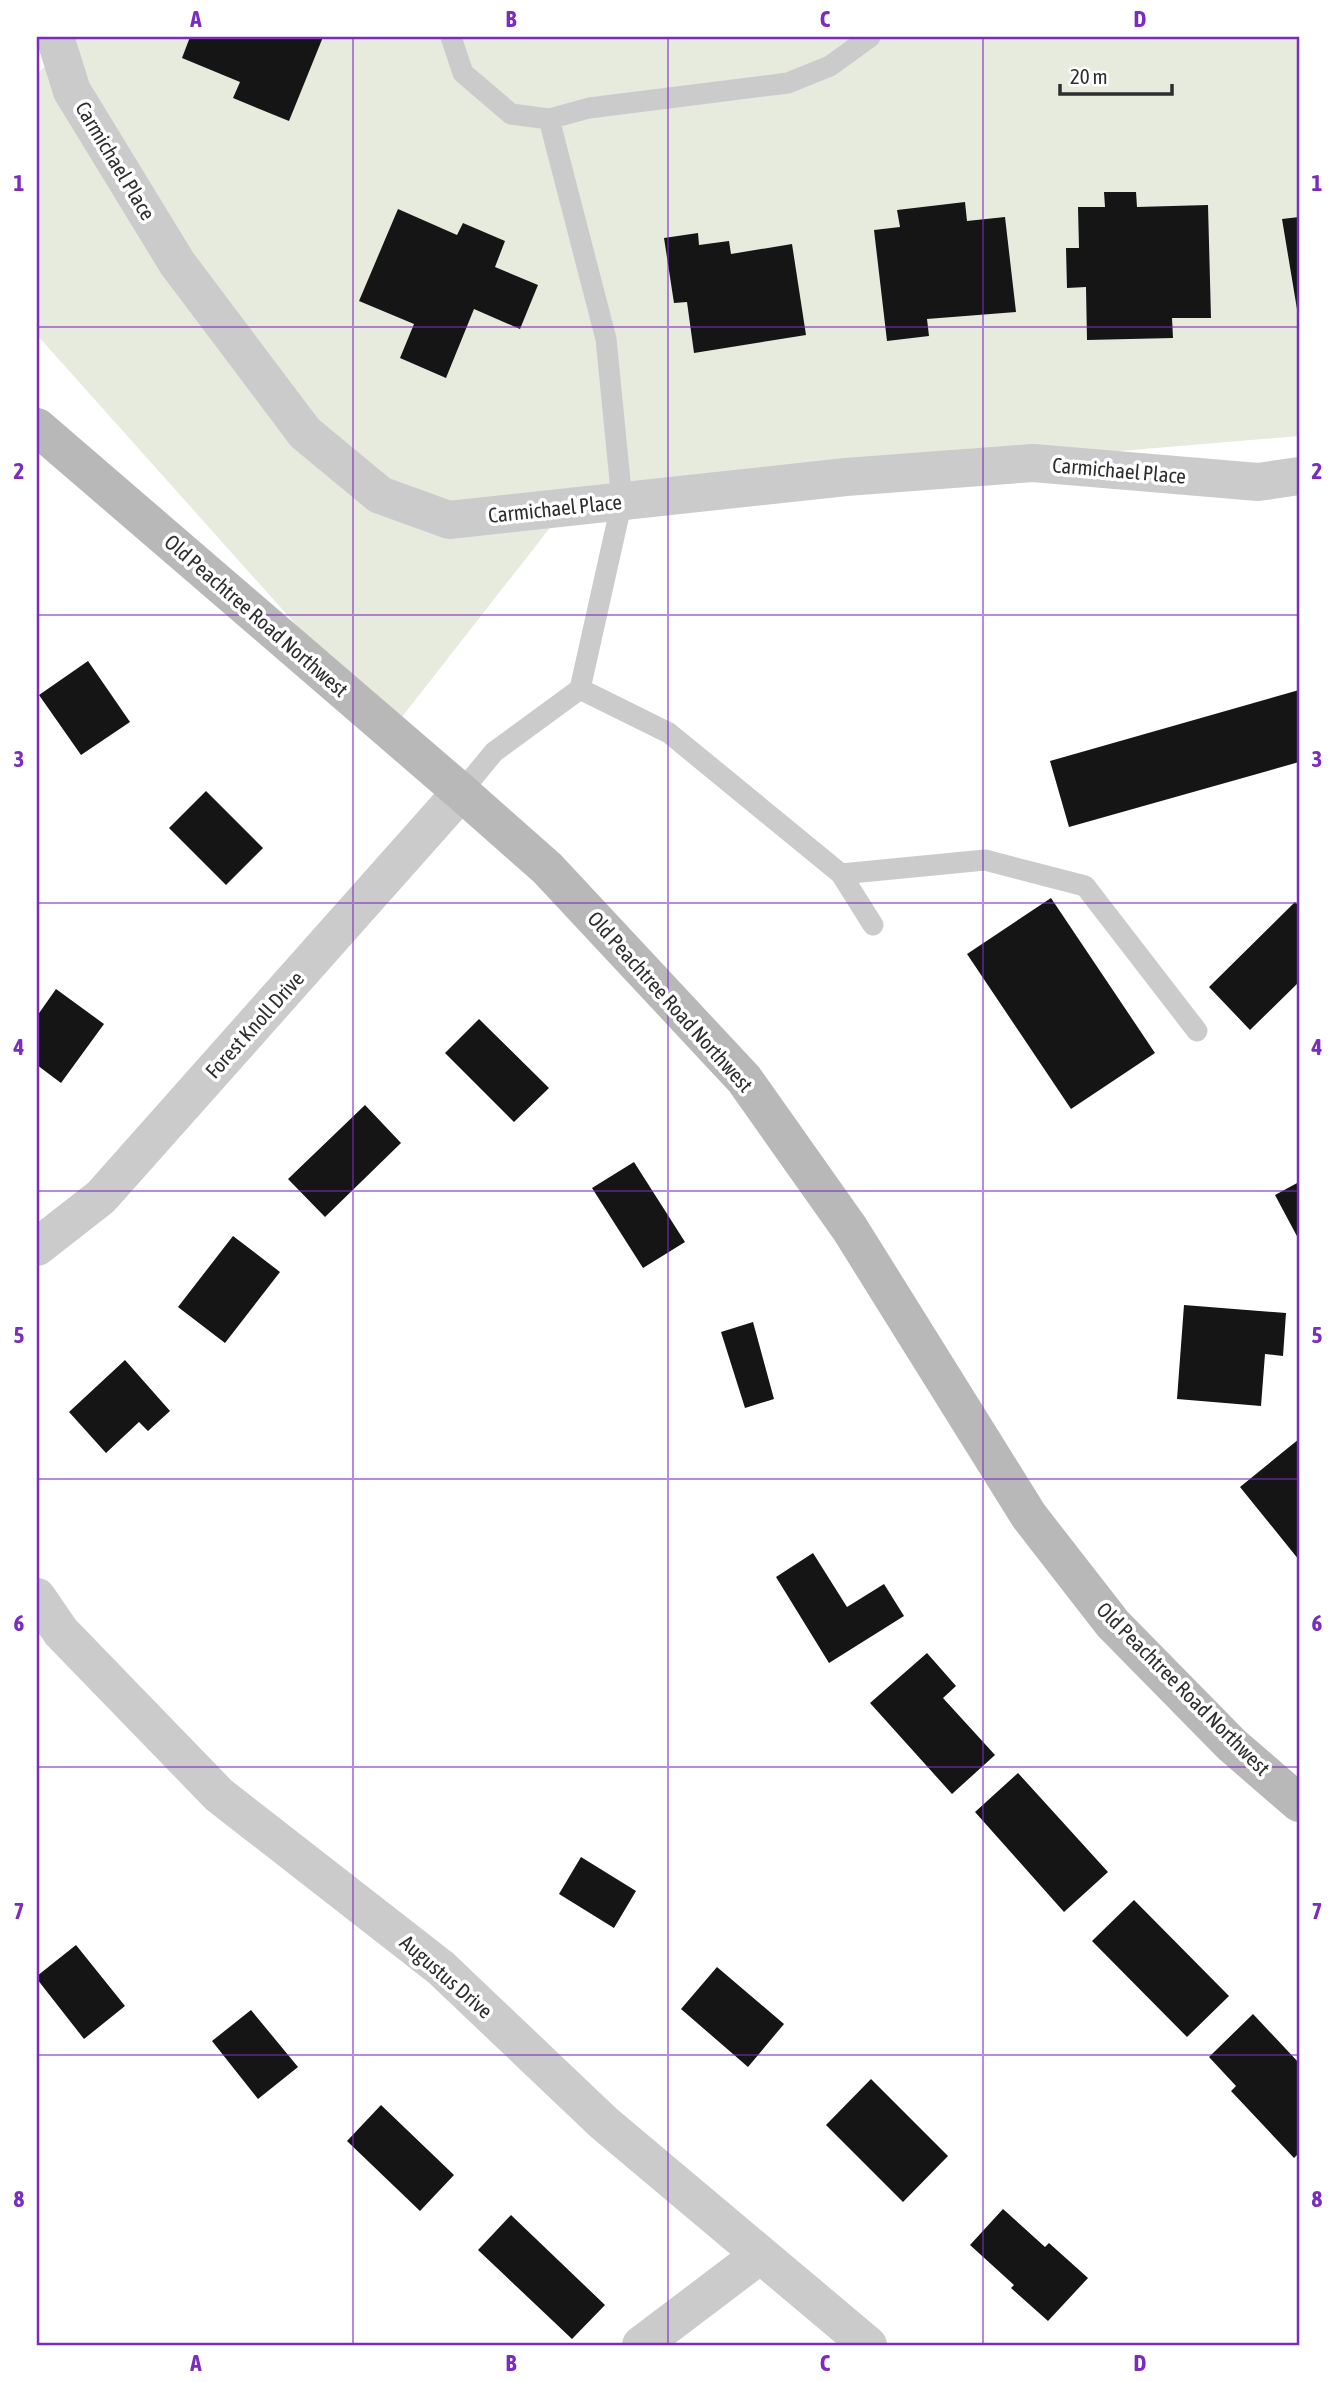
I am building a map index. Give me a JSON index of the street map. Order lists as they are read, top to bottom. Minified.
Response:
{"streets":{"main road":["Old Peachtree Road Northwest"],"street":["Carmichael Place","Forest Knoll Drive","Augustus Drive"]},"crossings":[["Old Peachtree Road Northwest","Forest Knoll Drive"]],"scale_bar":"20 m","grid":{"columns":["A","B","C","D"],"rows":["1","2","3","4","5","6","7","8"]}}
